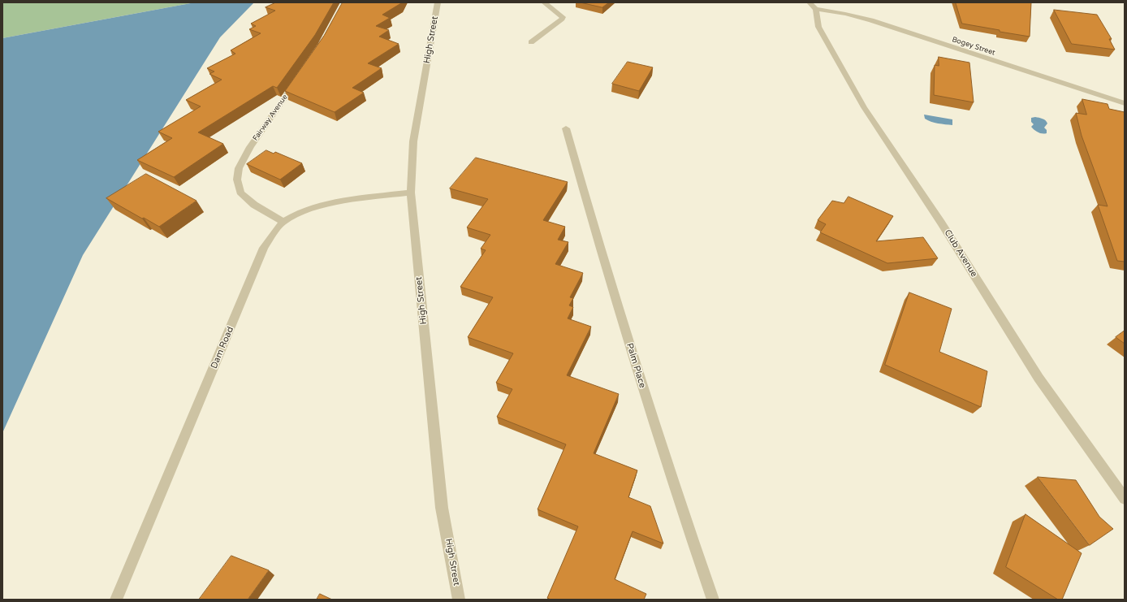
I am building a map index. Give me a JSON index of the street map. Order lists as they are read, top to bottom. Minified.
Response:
{"streets":{"street":["High Street","Bogey Street","Fairway Avenue","Club Avenue","Dam Road","Palm Place"]},"crossings":[["High Street","Dam Road"],["Bogey Street","Club Avenue"],["Fairway Avenue","Dam Road"]]}
